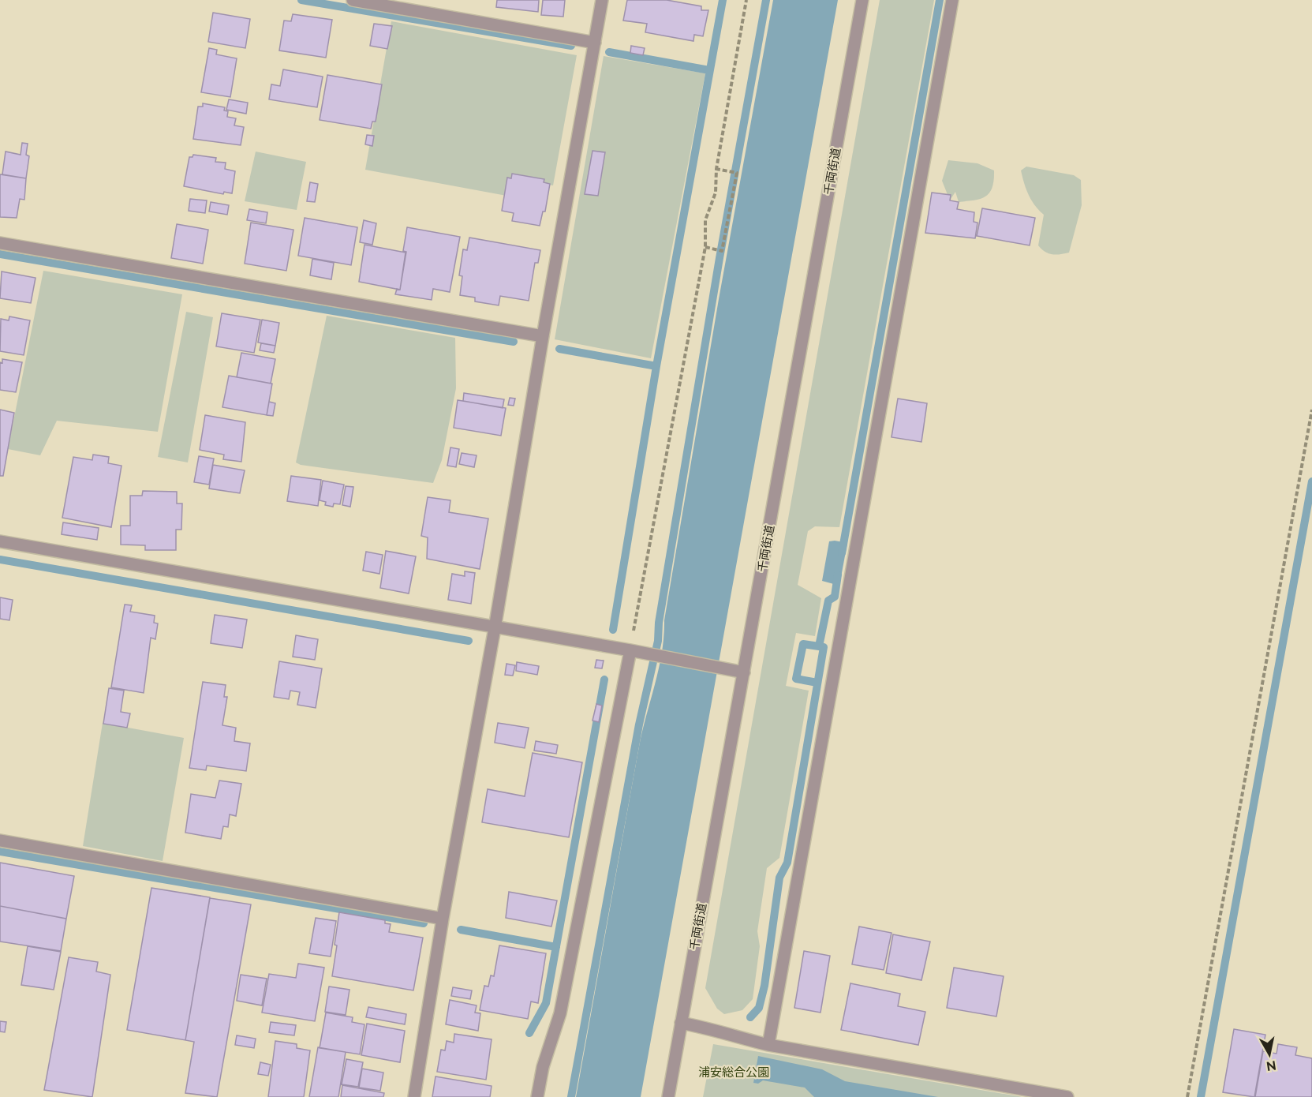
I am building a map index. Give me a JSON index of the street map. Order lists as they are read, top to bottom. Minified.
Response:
{"streets":{"street":["千両街道"]},"parks":["浦安総合公園"],"north":"bottom"}
